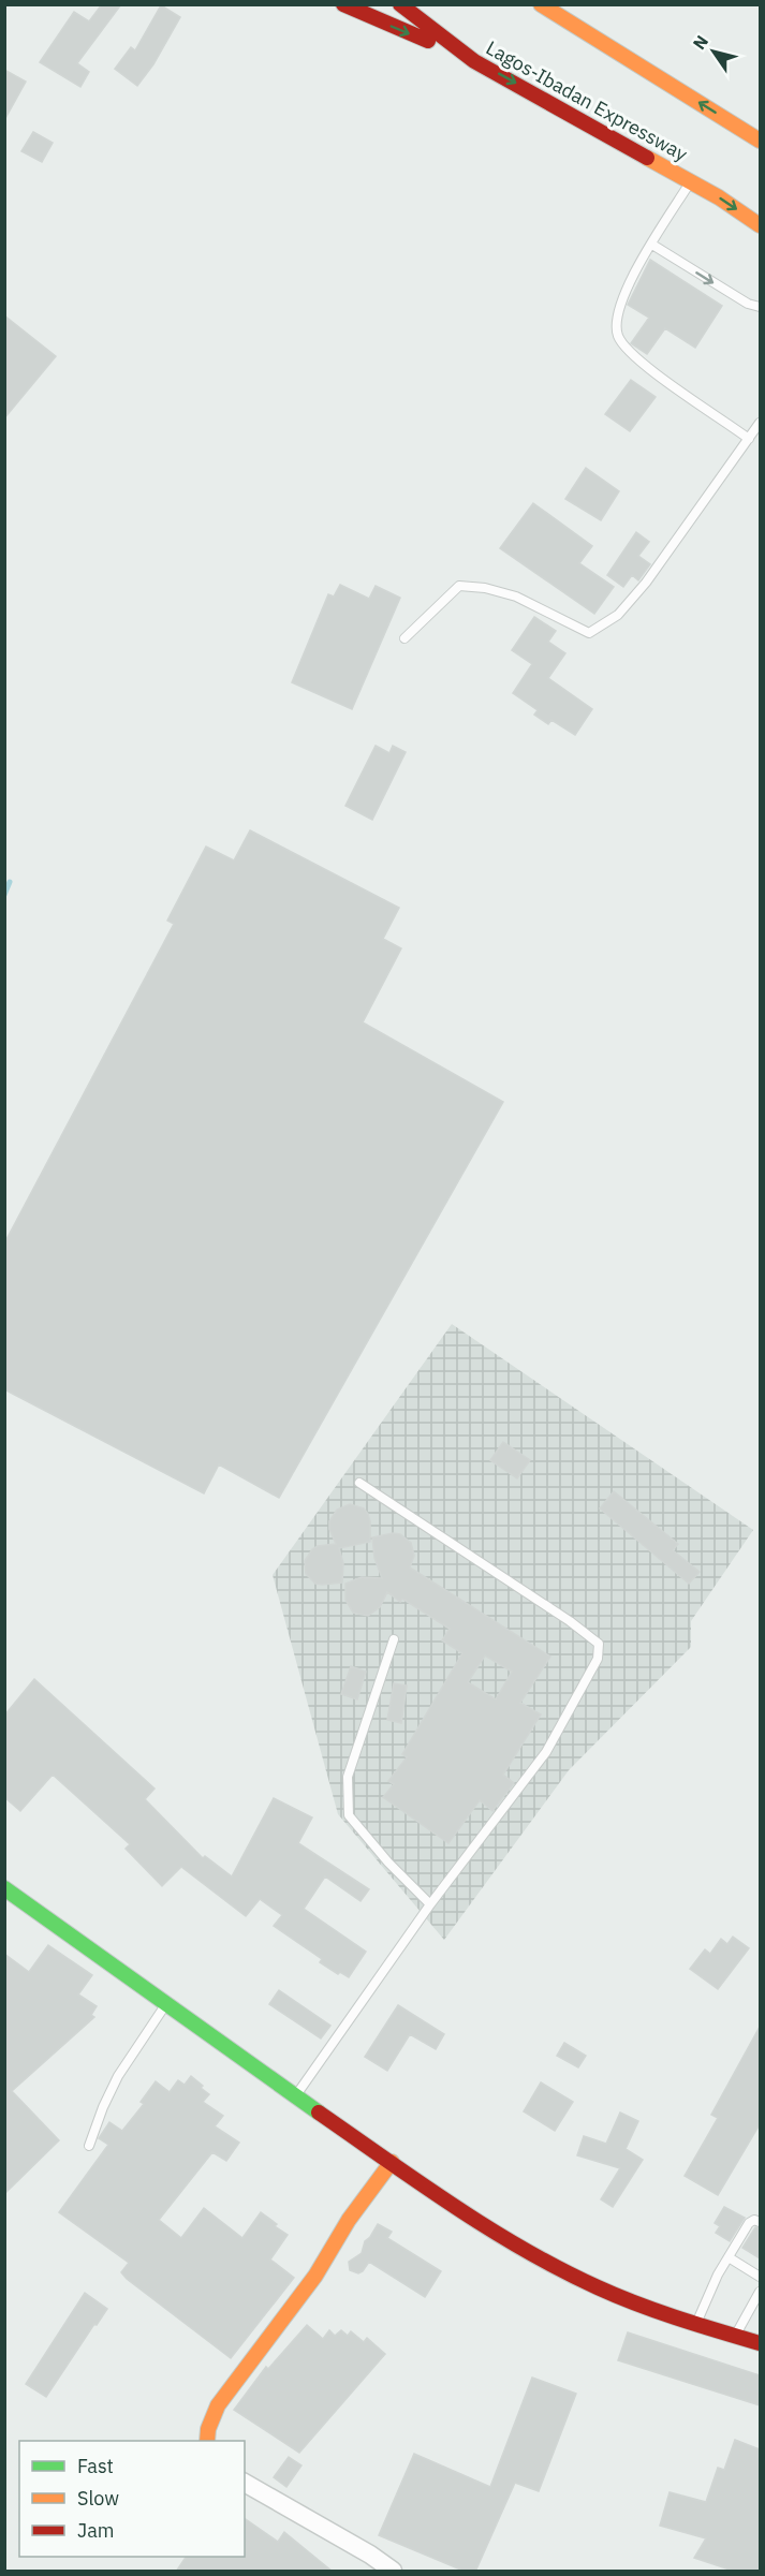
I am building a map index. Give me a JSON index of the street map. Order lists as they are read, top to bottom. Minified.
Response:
{"streets":{"main road":["Lagos-Ibadan Expressway"]},"legend":["Fast","Slow","Jam"],"north":"top left"}
